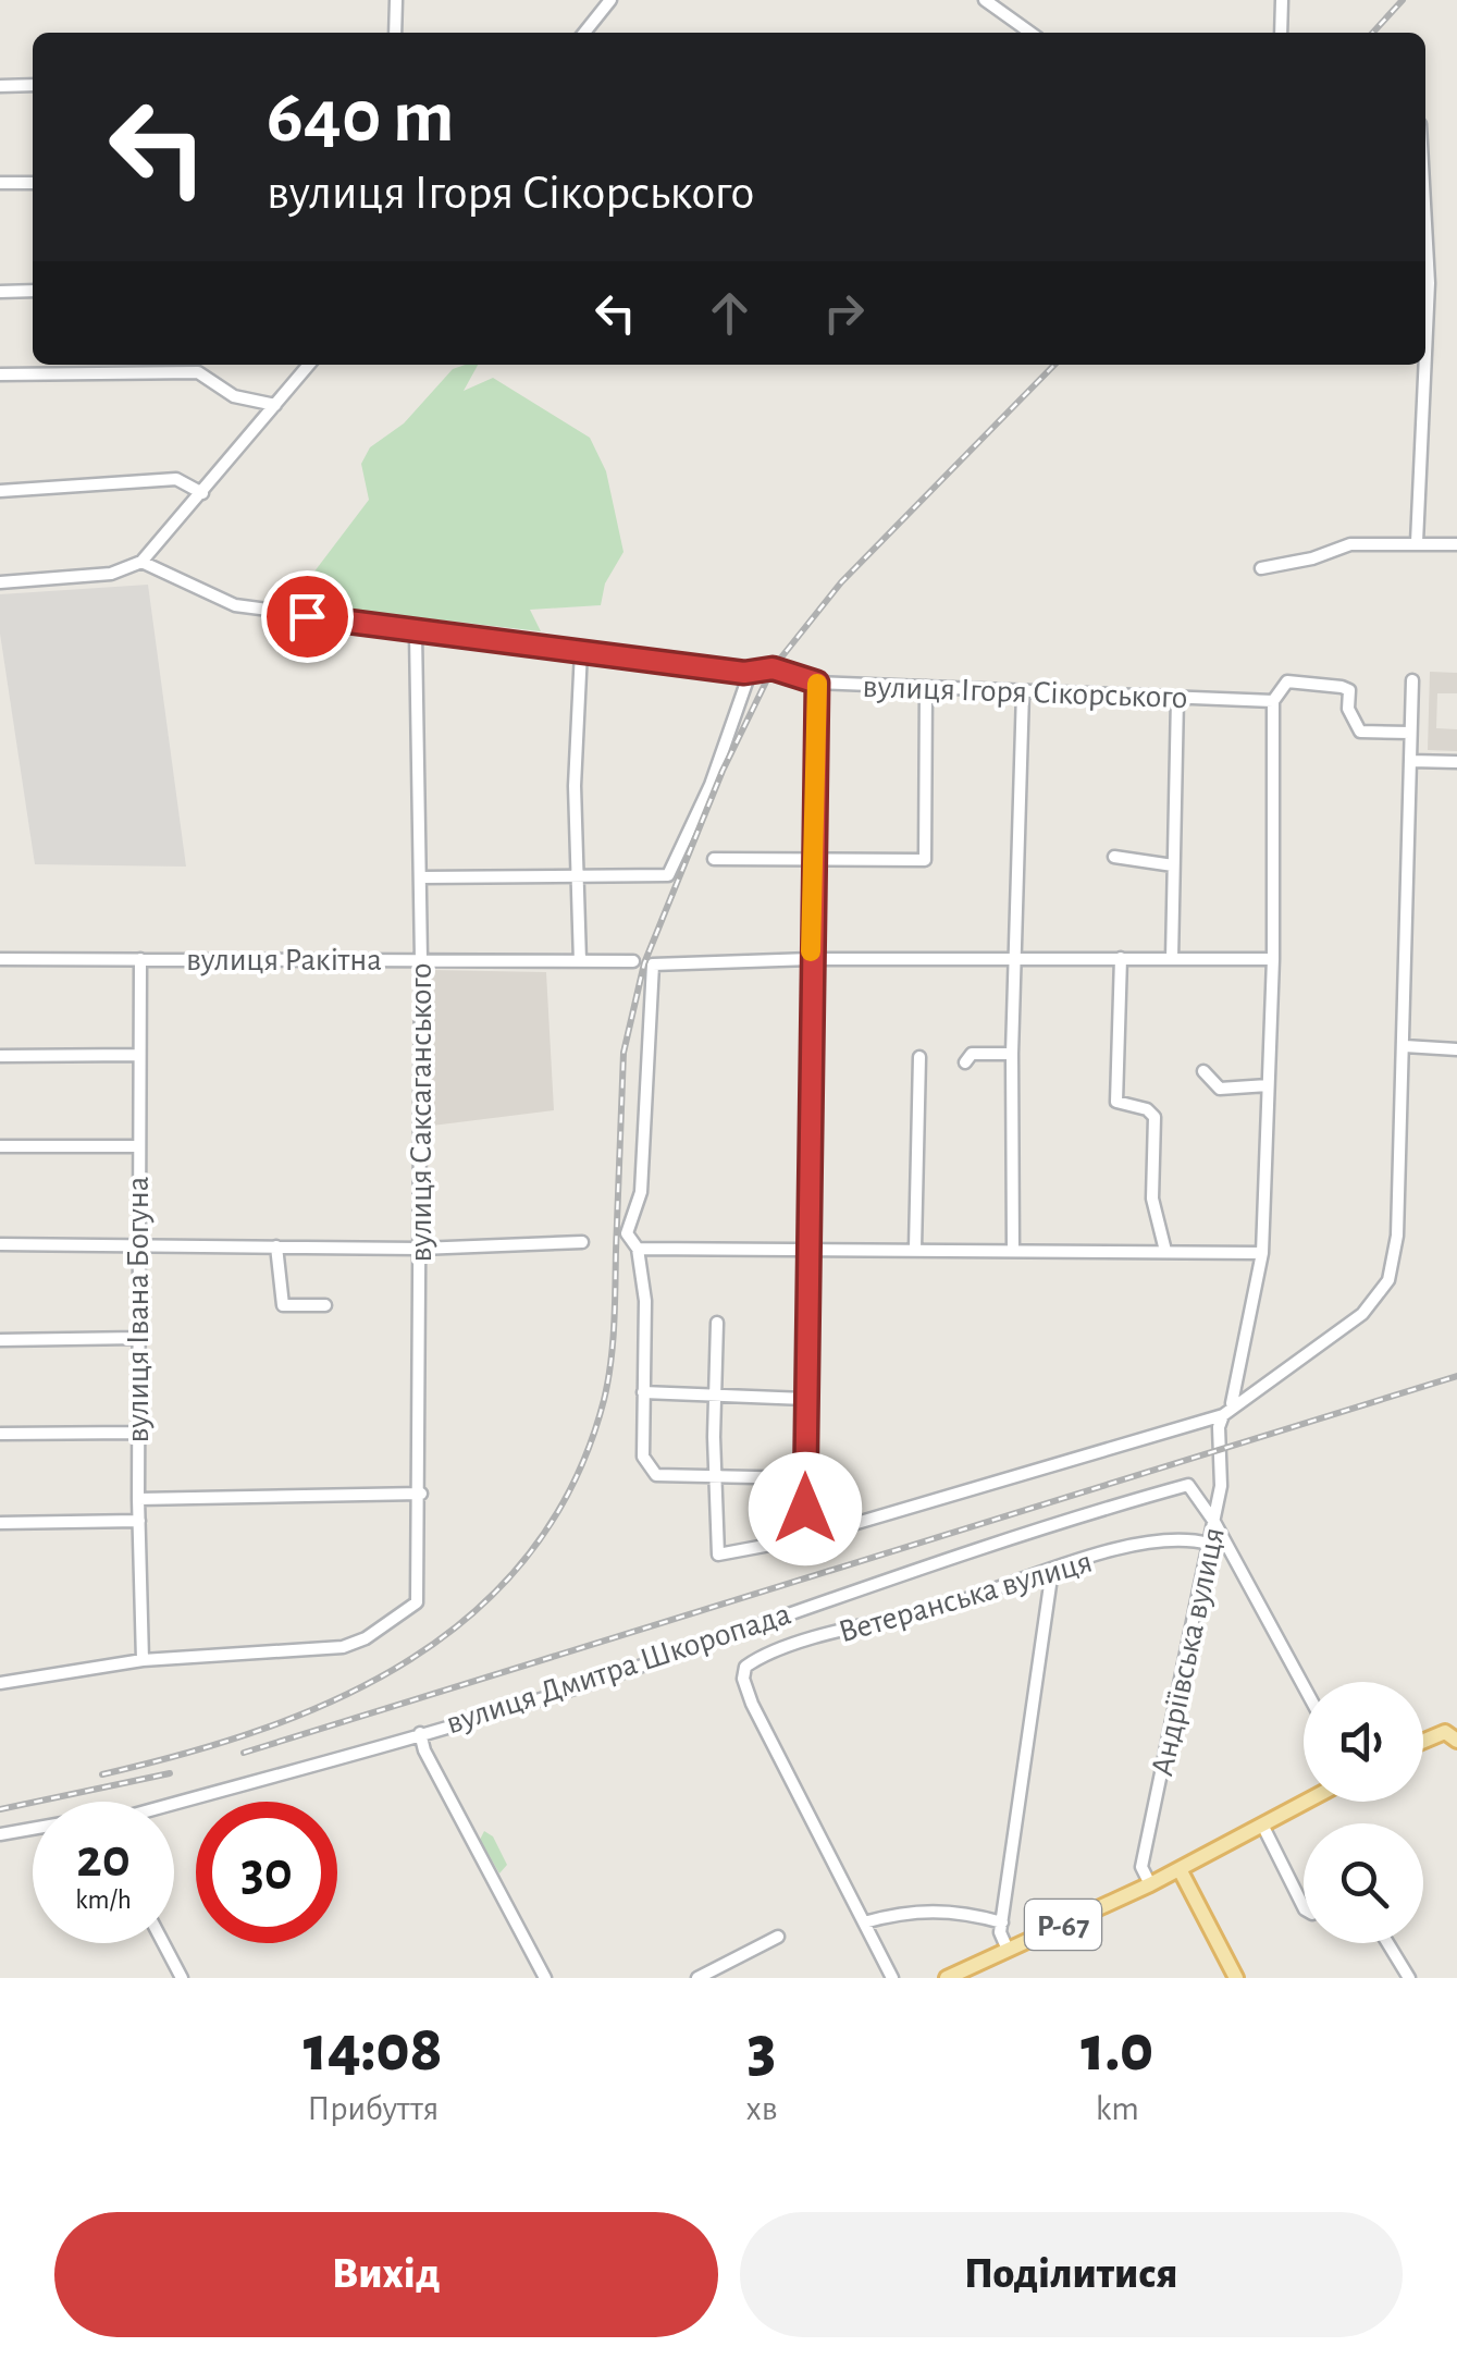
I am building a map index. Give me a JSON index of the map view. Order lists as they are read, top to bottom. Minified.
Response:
{"streets":{"main road":["Р-67"],"street":["вулиця Ігоря Сікорського","вулиця Ракітна","вулиця Саксаганського","вулиця Івана Богуна","Ветеранська вулиця","Андріївська вулиця","вулиця Дмитра Шкоропада"]},"crossings":[["вулиця Ігоря Сікорського","вулиця Саксаганського"],["вулиця Ігоря Сікорського","Андріївська вулиця"],["вулиця Ракітна","вулиця Саксаганського"],["вулиця Ракітна","вулиця Івана Богуна"],["вулиця Саксаганського","вулиця Івана Богуна"],["Ветеранська вулиця","Андріївська вулиця"],["Андріївська вулиця","вулиця Дмитра Шкоропада"],["Андріївська вулиця","Р-67"]],"page":{"turn":["640 m","вулиця Ігоря Сікорського"],"speed":"20 km/h","limit":"30","eta":["14:08","Прибуття","3","хв","1.0","km"],"buttons":["Вихід","Поділитися"]}}
